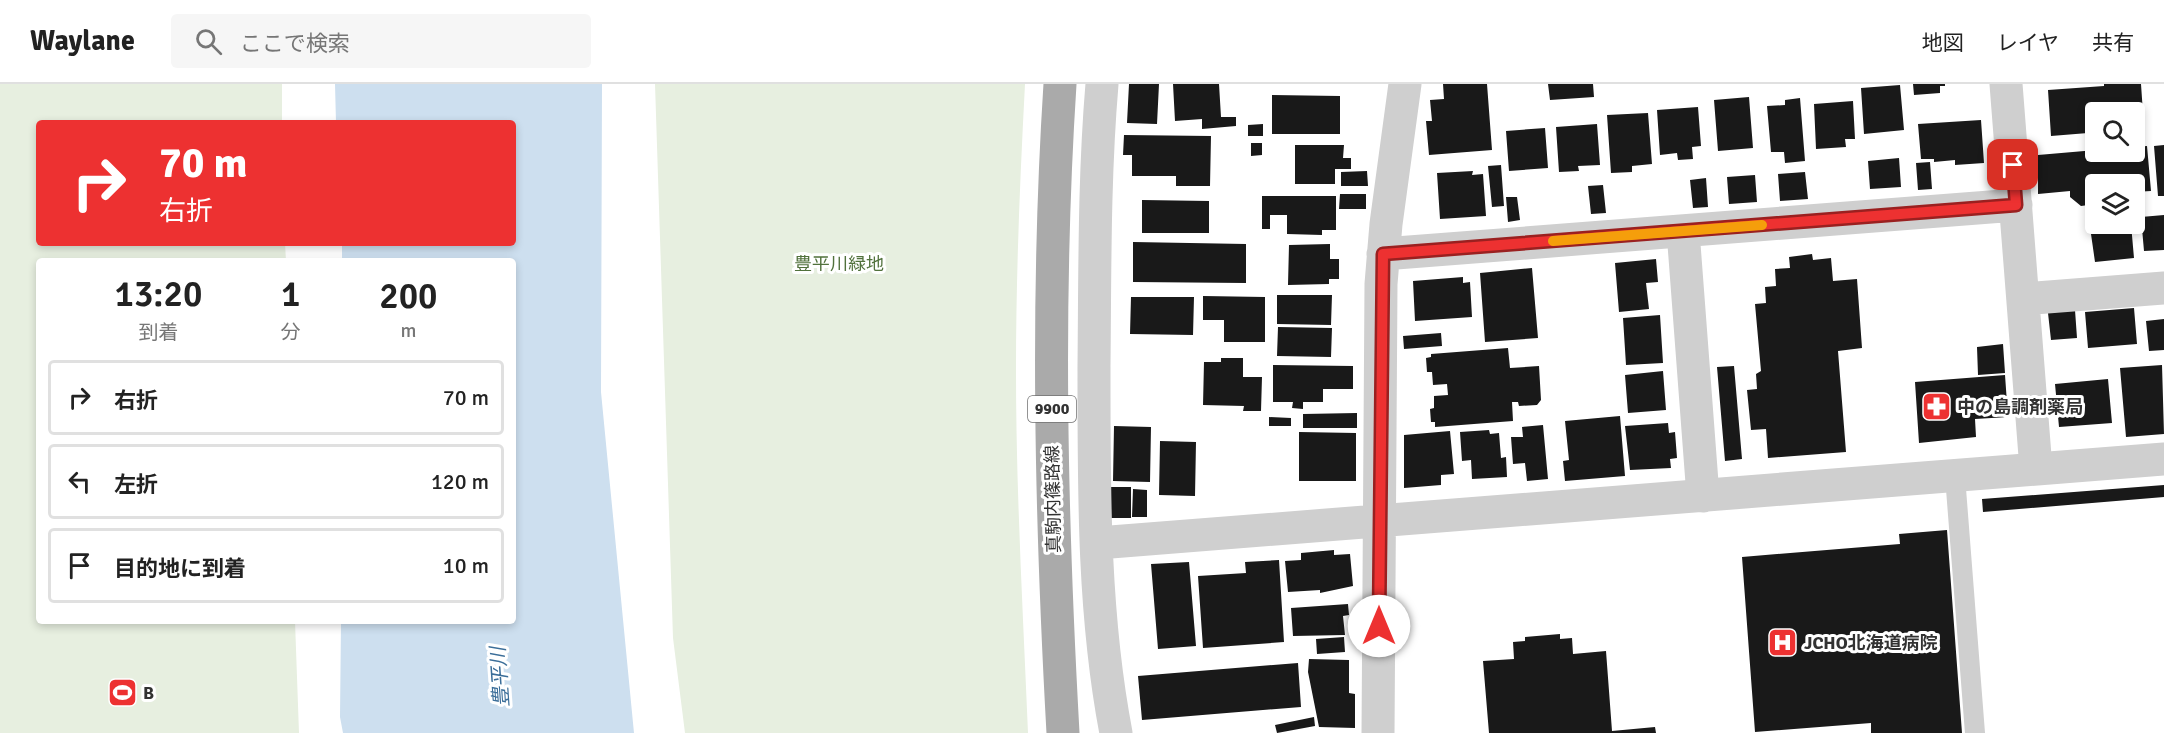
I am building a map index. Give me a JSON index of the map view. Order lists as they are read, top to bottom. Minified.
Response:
{"streets":{"main road":["9900","真駒内篠路線"]},"water":["豊平川"],"parks":["豊平川緑地"],"places":{"pharmacy":["中の島調剤薬局"],"hospital":["JCHO北海道病院"],"sports":["B"]},"page":{"header":"Waylane","search":"ここで検索","nav":["地図","レイヤ","共有"],"turn":["70 m","右折"],"eta":["13:20","到着","1","分","200","m"],"list":[{"name":"右折","value":"70 m"},{"name":"左折","value":"120 m"},{"name":"目的地に到着","value":"10 m"}]}}
